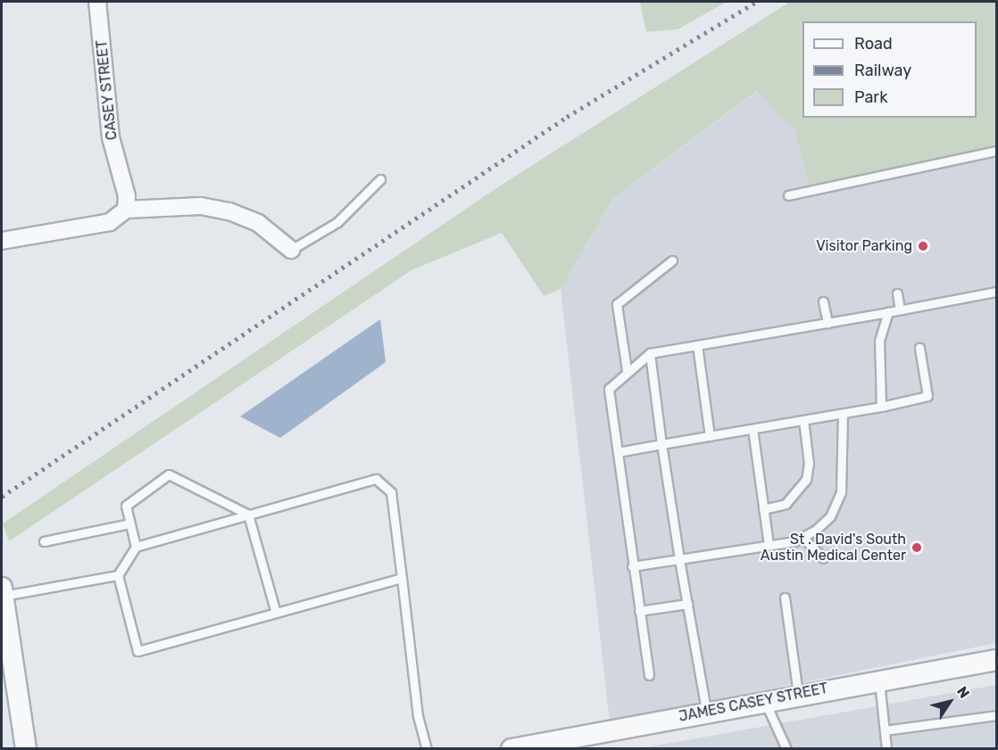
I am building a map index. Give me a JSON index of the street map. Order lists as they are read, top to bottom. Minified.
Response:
{"streets":{"street":["CASEY STREET","JAMES CASEY STREET"]},"places":["Visitor Parking","St . David's South Austin Medical Center"],"legend":["Road","Railway","Park"],"north":"top right"}
